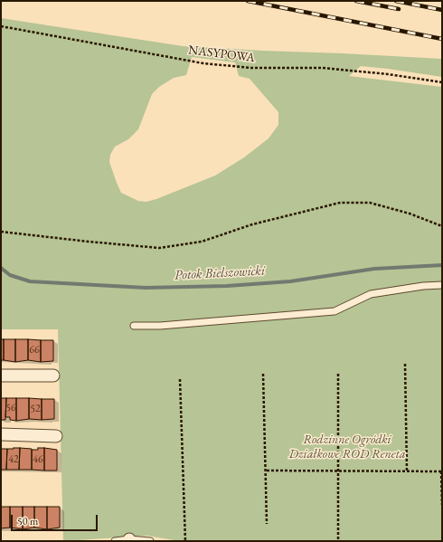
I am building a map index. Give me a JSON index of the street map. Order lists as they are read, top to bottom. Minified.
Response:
{"streets":{"path":["NASYPOWA"]},"water":["Potok Bielszowicki"],"parks":["Rodzinne Ogródki Działkowe ROD Reneta"],"house_numbers":["66","56","52","42","46"],"scale_bar":"50 m"}
